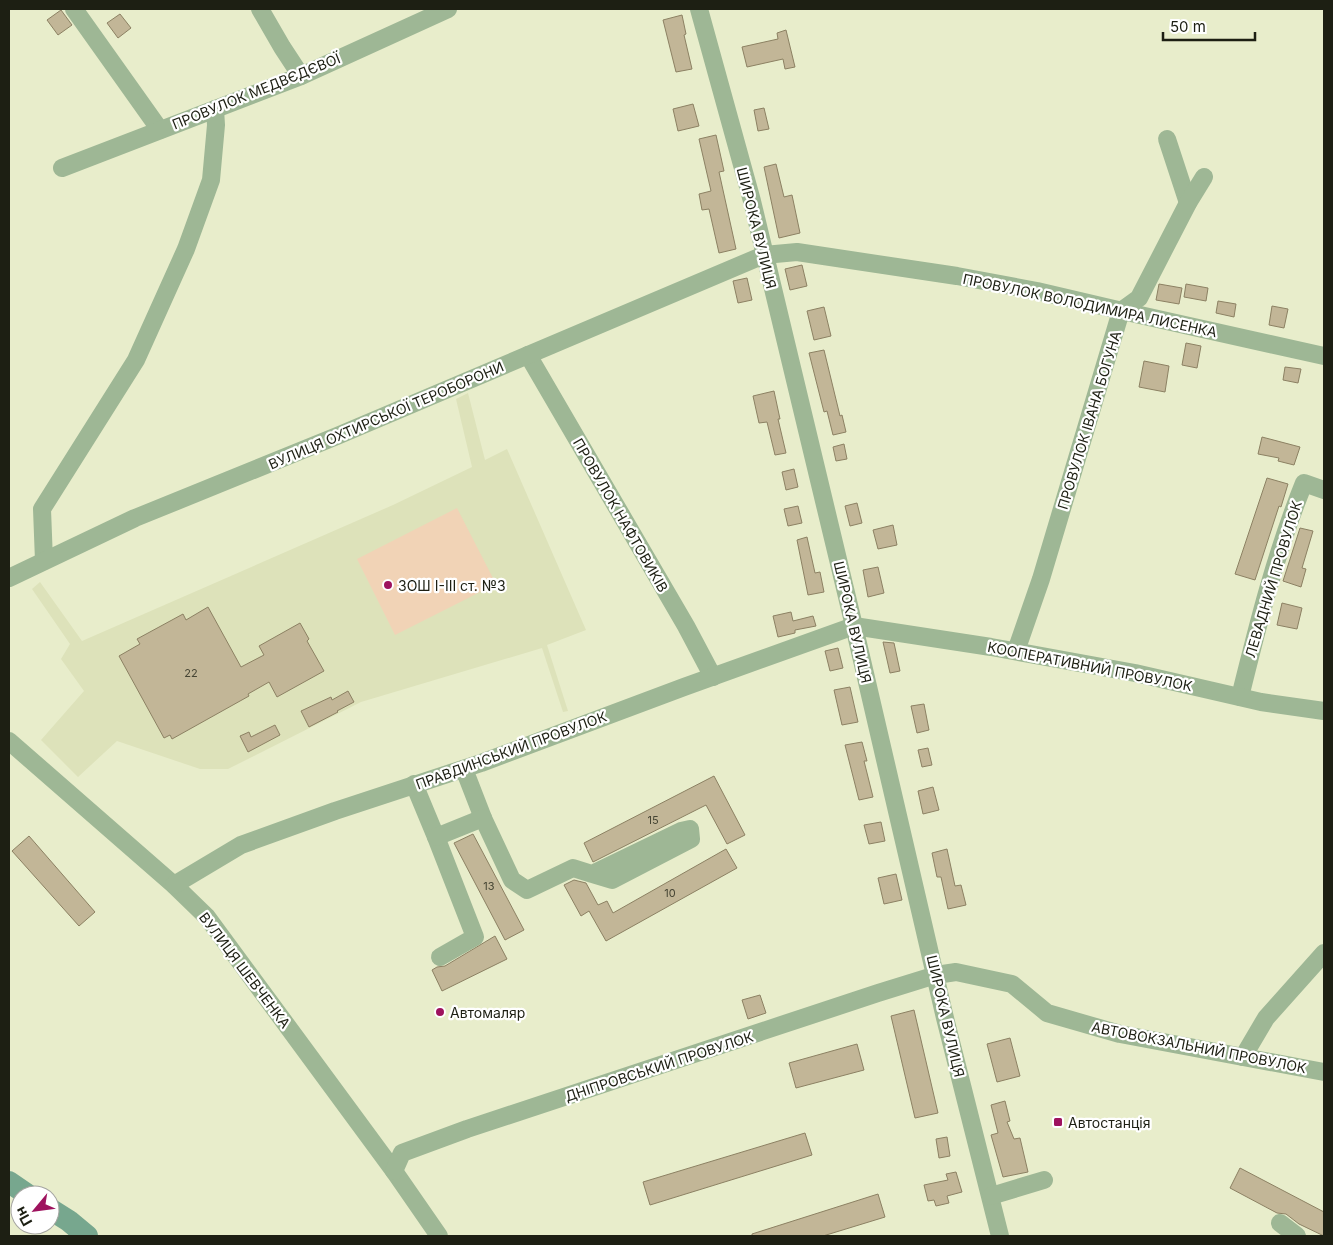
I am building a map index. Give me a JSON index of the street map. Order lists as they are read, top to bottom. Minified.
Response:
{"streets":{"street":["ПРОВУЛОК МЕДВЄДЄВОЇ","ШИРОКА ВУЛИЦЯ","ПРОВУЛОК ВОЛОДИМИРА ЛИСЕНКА","ВУЛИЦЯ ОХТИРСЬКОЇ ТЕРОБОРОНИ","ПРОВУЛОК ІВАНА БОГУНА","ПРОВУЛОК НАФТОВИКІВ","ЛЕВАДНИЙ ПРОВУЛОК","КООПЕРАТИВНИЙ ПРОВУЛОК","ПРАВДИНСЬКИЙ ПРОВУЛОК","ВУЛИЦЯ ШЕВЧЕНКА","АВТОВОКЗАЛЬНИЙ ПРОВУЛОК","ДНІПРОВСЬКИЙ ПРОВУЛОК"]},"crossings":[["ШИРОКА ВУЛИЦЯ","ПРОВУЛОК ВОЛОДИМИРА ЛИСЕНКА"],["ШИРОКА ВУЛИЦЯ","ВУЛИЦЯ ОХТИРСЬКОЇ ТЕРОБОРОНИ"],["ШИРОКА ВУЛИЦЯ","КООПЕРАТИВНИЙ ПРОВУЛОК"],["ШИРОКА ВУЛИЦЯ","ПРАВДИНСЬКИЙ ПРОВУЛОК"],["ШИРОКА ВУЛИЦЯ","АВТОВОКЗАЛЬНИЙ ПРОВУЛОК"],["ШИРОКА ВУЛИЦЯ","ДНІПРОВСЬКИЙ ПРОВУЛОК"],["ПРОВУЛОК ВОЛОДИМИРА ЛИСЕНКА","ВУЛИЦЯ ОХТИРСЬКОЇ ТЕРОБОРОНИ"],["ПРОВУЛОК ВОЛОДИМИРА ЛИСЕНКА","ПРОВУЛОК ІВАНА БОГУНА"],["ВУЛИЦЯ ОХТИРСЬКОЇ ТЕРОБОРОНИ","ПРОВУЛОК НАФТОВИКІВ"],["ПРОВУЛОК ІВАНА БОГУНА","КООПЕРАТИВНИЙ ПРОВУЛОК"],["ПРОВУЛОК НАФТОВИКІВ","ПРАВДИНСЬКИЙ ПРОВУЛОК"],["ЛЕВАДНИЙ ПРОВУЛОК","КООПЕРАТИВНИЙ ПРОВУЛОК"],["КООПЕРАТИВНИЙ ПРОВУЛОК","ПРАВДИНСЬКИЙ ПРОВУЛОК"],["ПРАВДИНСЬКИЙ ПРОВУЛОК","ВУЛИЦЯ ШЕВЧЕНКА"],["ВУЛИЦЯ ШЕВЧЕНКА","ДНІПРОВСЬКИЙ ПРОВУЛОК"],["АВТОВОКЗАЛЬНИЙ ПРОВУЛОК","ДНІПРОВСЬКИЙ ПРОВУЛОК"]],"places":{"other":["ЗОШ І-ІІІ ст. №3","Автомаляр"],"transit":["Автостанція"]},"house_numbers":["22","15","13","10"],"scale_bar":"50 m","north":"bottom left"}
